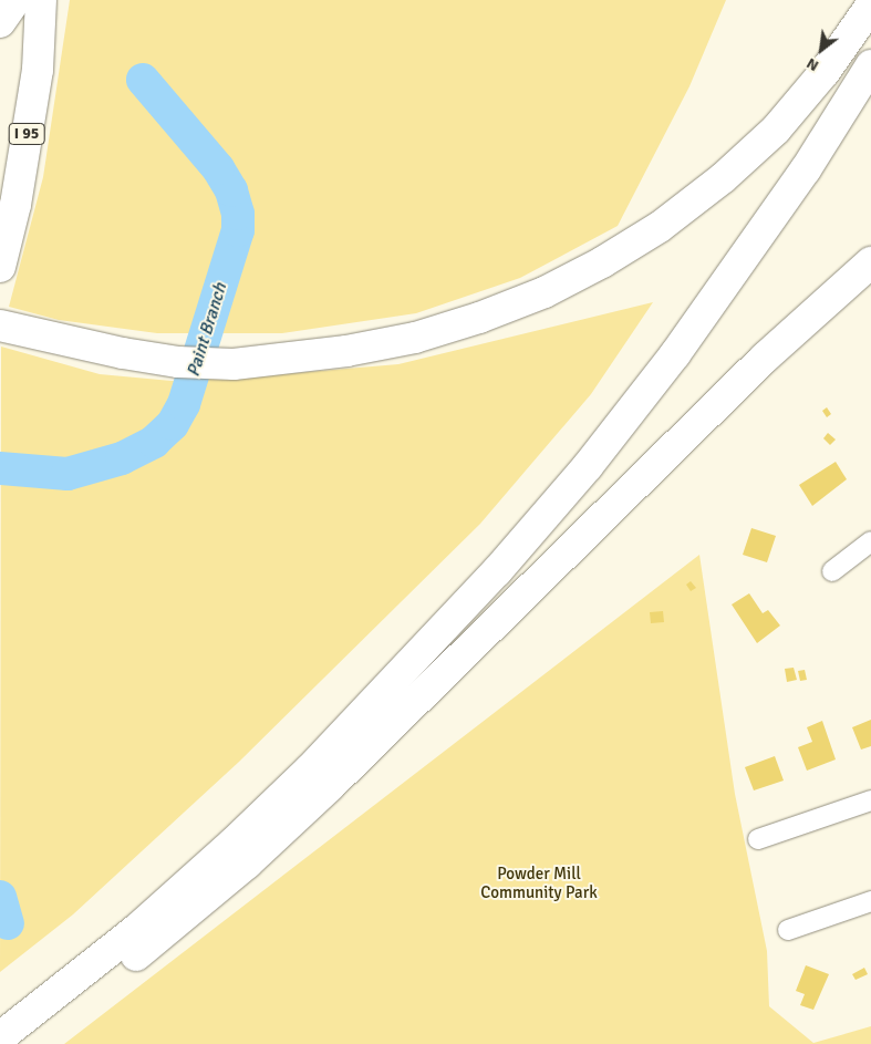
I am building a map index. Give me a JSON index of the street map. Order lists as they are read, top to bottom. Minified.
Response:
{"streets":{"highway":["I 95"]},"water":["Paint Branch"],"parks":["Powder Mill Community Park"],"north":"bottom left"}
